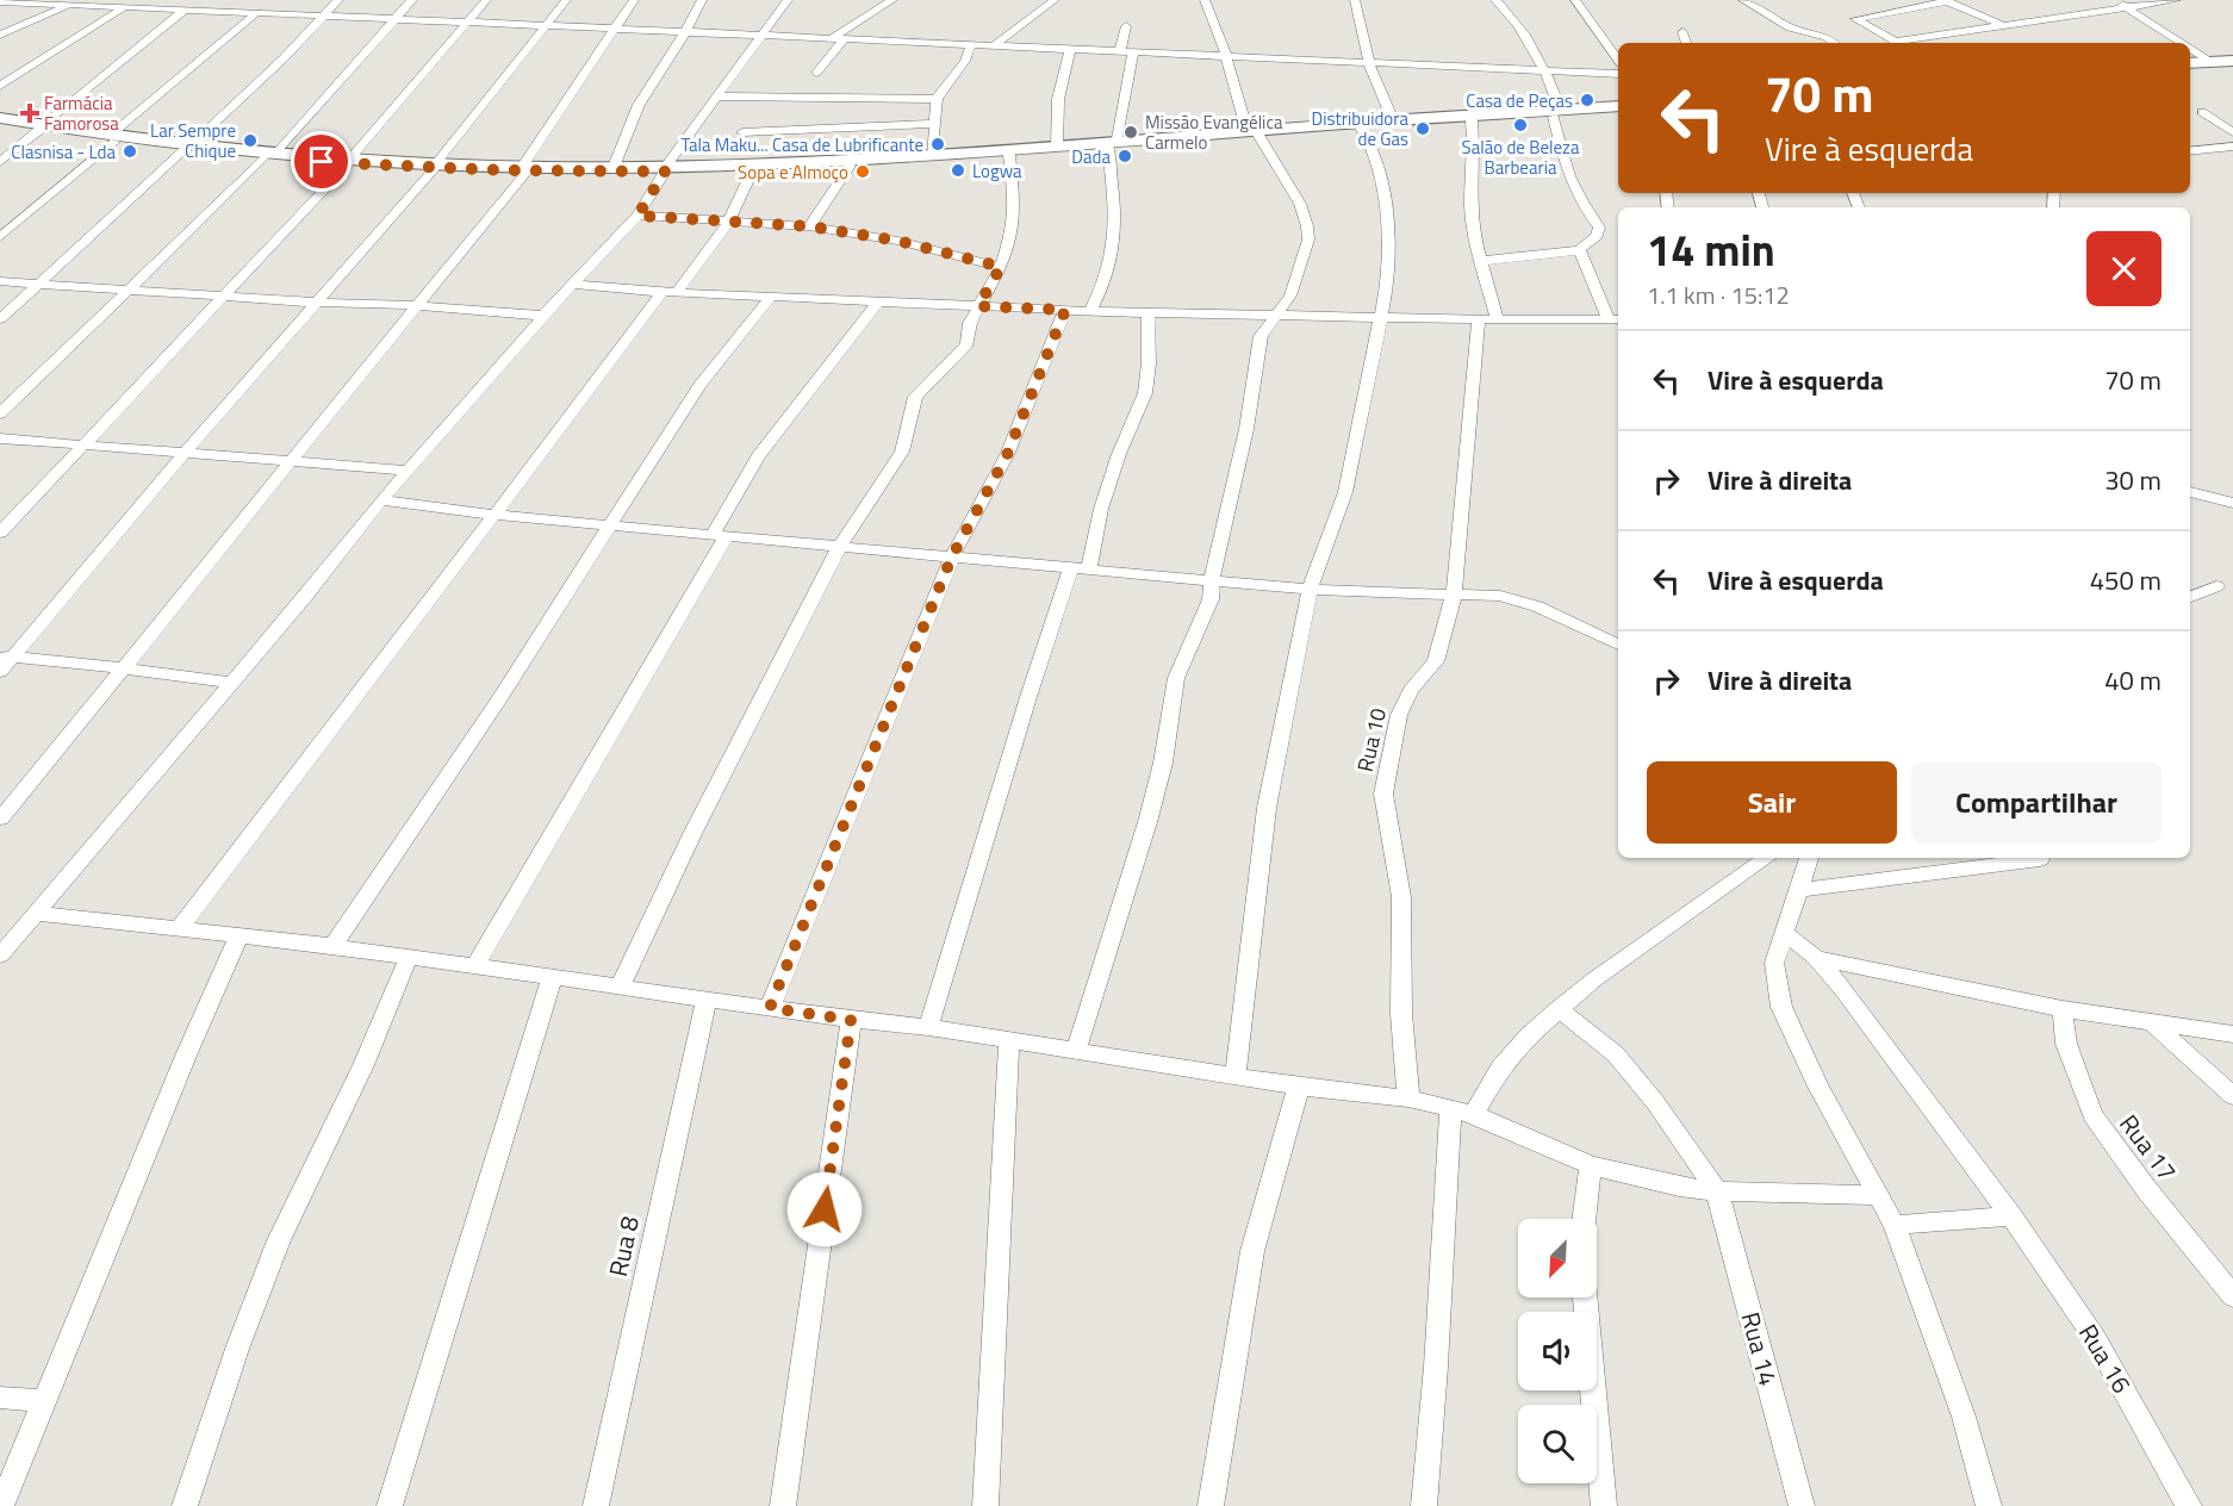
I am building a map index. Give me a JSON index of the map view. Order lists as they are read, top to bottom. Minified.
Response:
{"streets":{"street":["Rua 10","Rua 17","Rua 8","Rua 14","Rua 16"]},"places":{"other":["Casa de Peças","Salão de Beleza Barbearia","Distribuidora de Gas","Missão Evangélica Carmelo","Lar Sempre Chique","Tala Maku... Casa de Lubrificante","Clasnisa - Lda","Dada","Logwa","Sopa e Almoço"],"health":["Farmácia Famorosa"]},"north":"bottom left","page":{"turn":["70 m","Vire à esquerda"],"heading":["14 min","1.1 km · 15:12"],"list":[{"name":"Vire à esquerda","value":"70 m"},{"name":"Vire à direita","value":"30 m"},{"name":"Vire à esquerda","value":"450 m"},{"name":"Vire à direita","value":"40 m"}],"buttons":["Sair","Compartilhar"]}}
